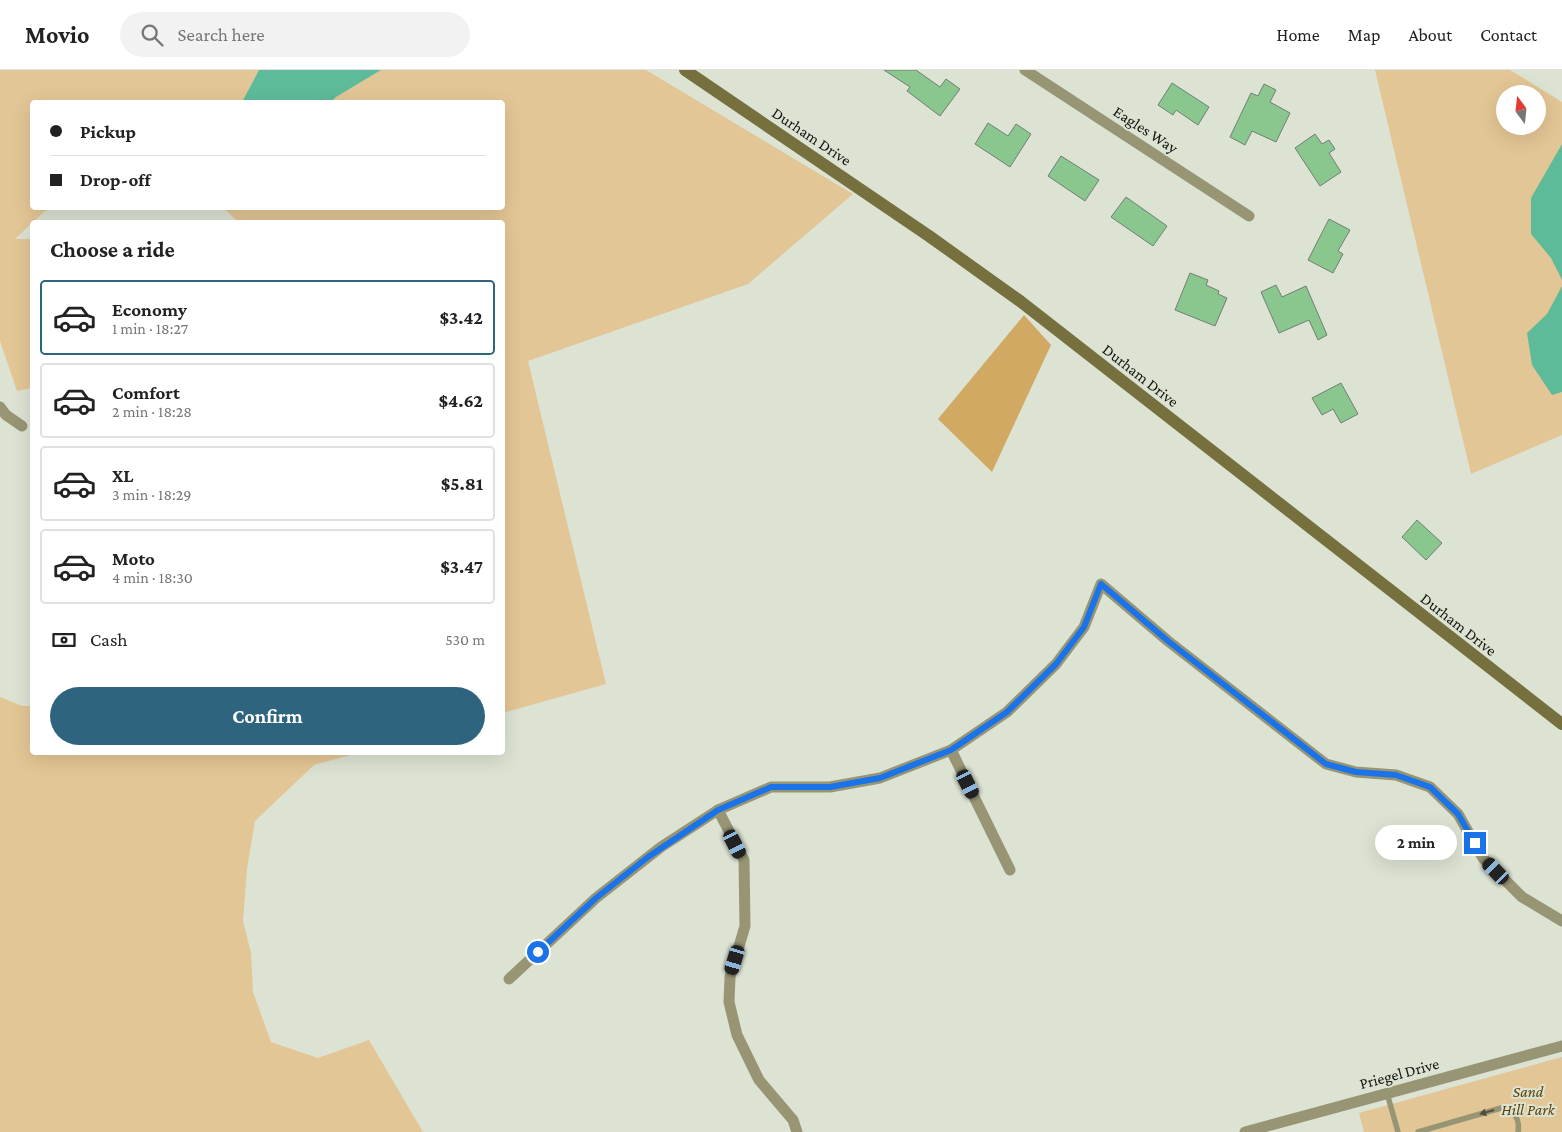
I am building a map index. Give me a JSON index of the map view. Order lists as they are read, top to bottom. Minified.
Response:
{"streets":{"street":["Eagles Way","Durham Drive","Priegel Drive"]},"parks":["Sand Hill Park"],"north":"top","page":{"header":"Movio","search":"Search here","nav":["Home","Map","About","Contact"],"banner":["Pickup","Drop-off"],"heading":"Choose a ride","list":[{"name":"Economy","note":"1 min · 18:27","value":"$3.42"},{"name":"Comfort","note":"2 min · 18:28","value":"$4.62"},{"name":"XL","note":"3 min · 18:29","value":"$5.81"},{"name":"Moto","note":"4 min · 18:30","value":"$3.47"}],"pay":["Cash","530 m"],"buttons":"Confirm","bubble":"2 min"}}
